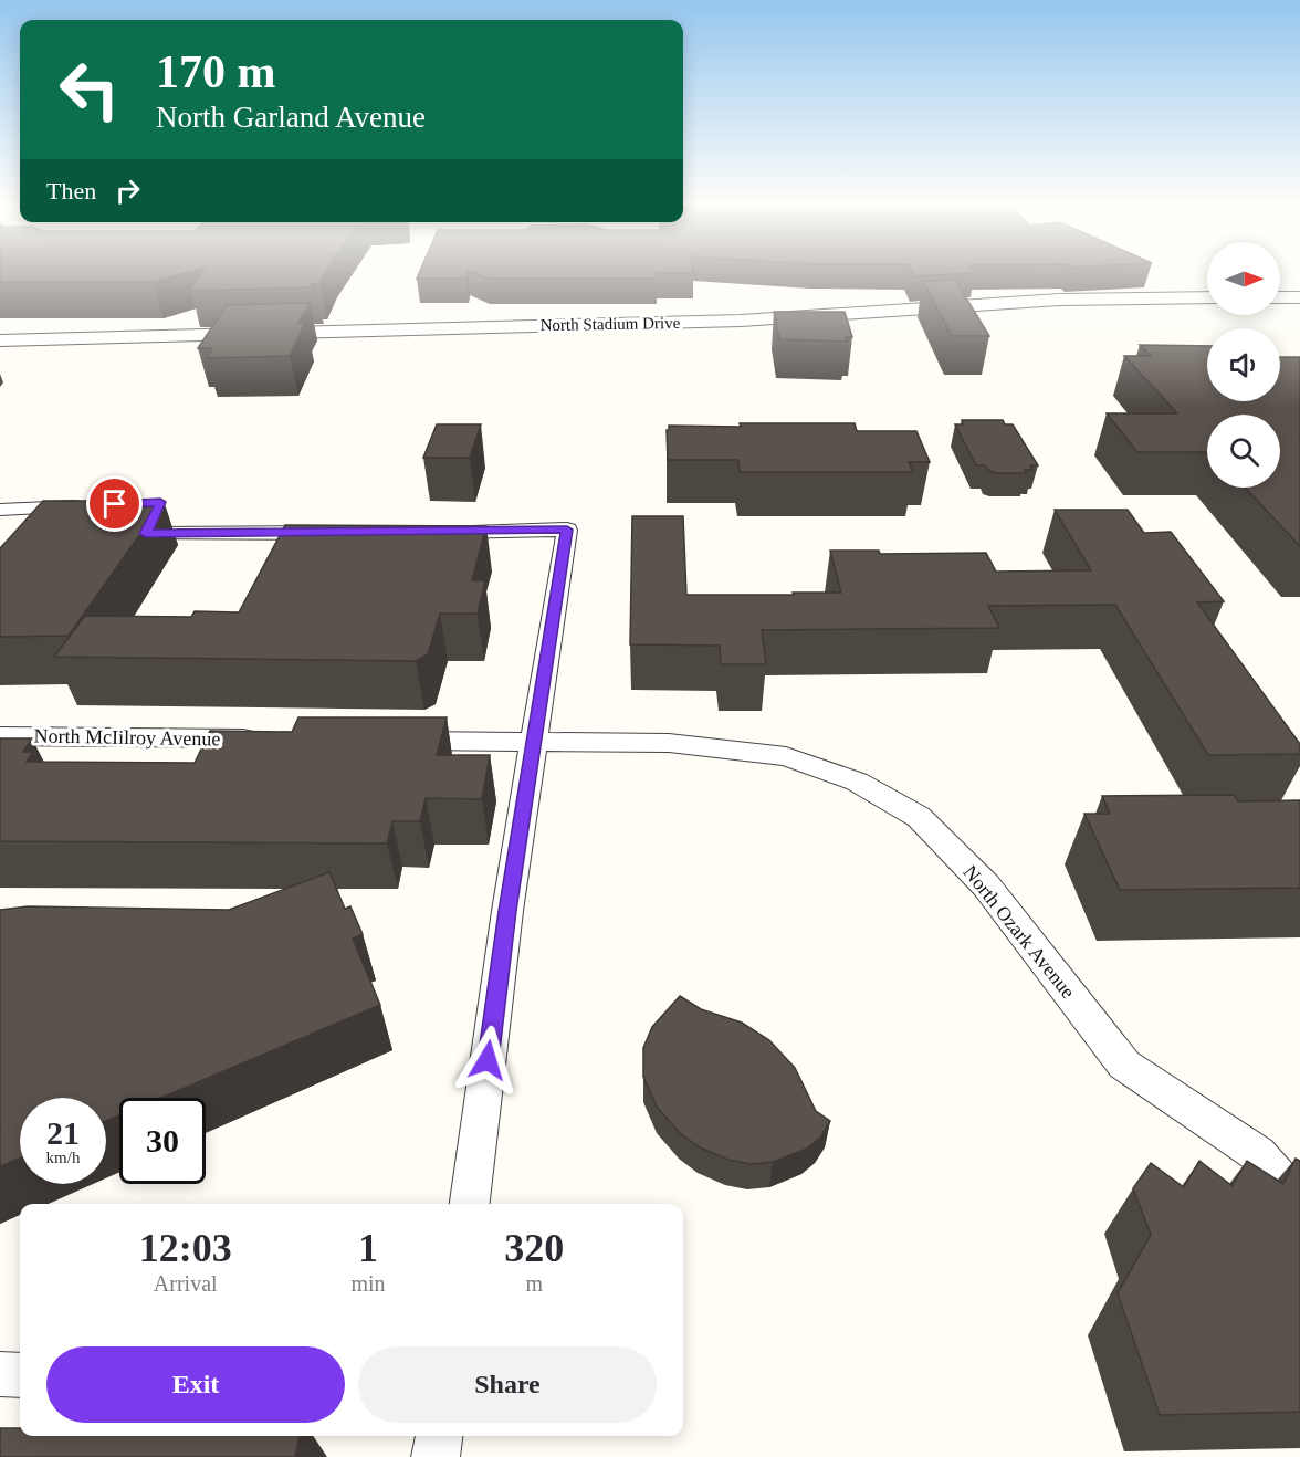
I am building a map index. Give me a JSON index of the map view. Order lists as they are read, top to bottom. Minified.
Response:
{"streets":{"street":["North Stadium Drive","North McIilroy Avenue","North Ozark Avenue"]},"north":"right","page":{"turn":["170 m","North Garland Avenue"],"then":"Then","speed":"21 km/h","limit":"30","eta":["12:03","Arrival","1","min","320","m"],"buttons":["Exit","Share"]}}
